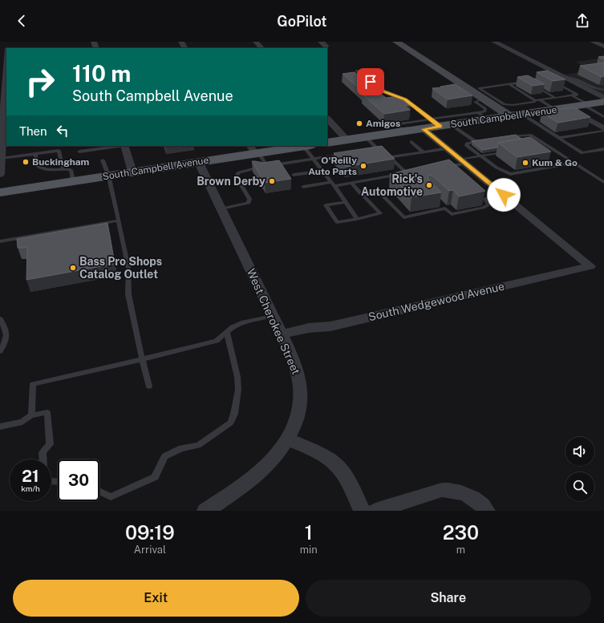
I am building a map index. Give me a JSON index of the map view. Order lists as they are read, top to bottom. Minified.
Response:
{"streets":{"main road":["South Campbell Avenue"],"street":["South Wedgewood Avenue","West Cherokee Street"]},"crossings":[["South Campbell Avenue","West Cherokee Street"],["South Wedgewood Avenue","West Cherokee Street"]],"places":["Amigos","Buckingham","Kum & Go","O'Reilly Auto Parts","Brown Derby","Rick's Automotive","Bass Pro Shops Catalog Outlet"],"page":{"header":"GoPilot","turn":["110 m","South Campbell Avenue"],"then":"Then","speed":"21 km/h","limit":"30","eta":["09:19","Arrival","1","min","230","m"],"buttons":["Exit","Share"]}}
